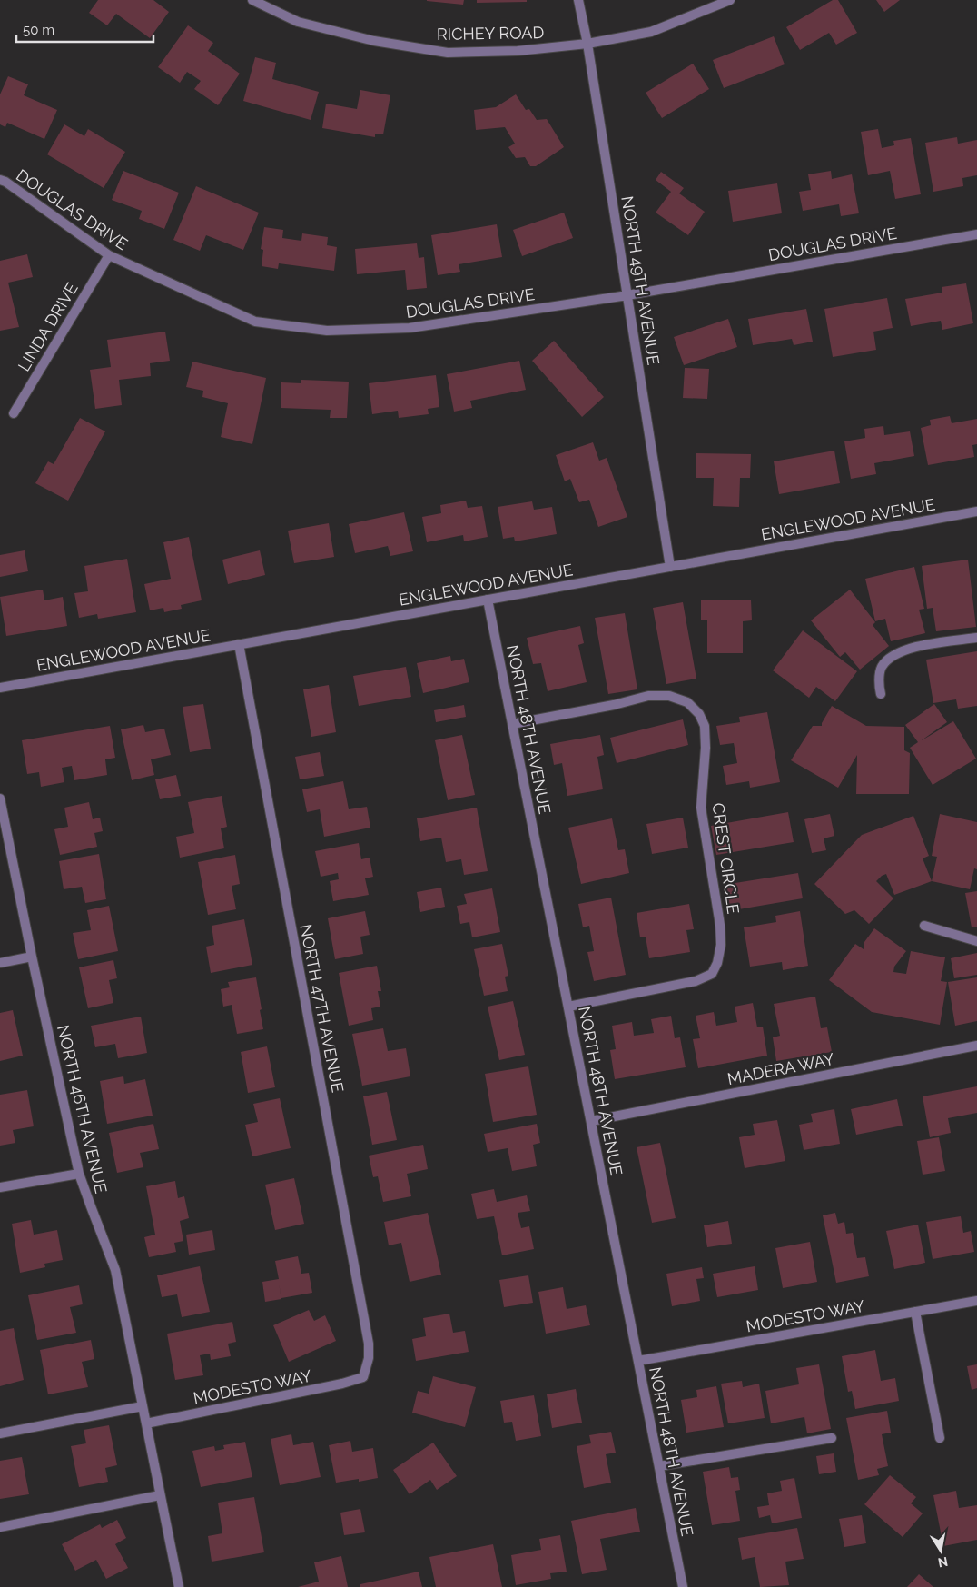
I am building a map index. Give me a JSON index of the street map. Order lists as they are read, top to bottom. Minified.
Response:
{"streets":{"street":["RICHEY ROAD","DOUGLAS DRIVE","NORTH 49TH AVENUE","LINDA DRIVE","ENGLEWOOD AVENUE","NORTH 48TH AVENUE","CREST CIRCLE","NORTH 47TH AVENUE","MADERA WAY","NORTH 46TH AVENUE","MODESTO WAY"]},"crossings":[["RICHEY ROAD","NORTH 49TH AVENUE"],["DOUGLAS DRIVE","NORTH 49TH AVENUE"],["DOUGLAS DRIVE","LINDA DRIVE"],["NORTH 49TH AVENUE","ENGLEWOOD AVENUE"],["ENGLEWOOD AVENUE","NORTH 48TH AVENUE"],["ENGLEWOOD AVENUE","NORTH 47TH AVENUE"],["NORTH 48TH AVENUE","CREST CIRCLE"],["NORTH 48TH AVENUE","MADERA WAY"],["NORTH 48TH AVENUE","MODESTO WAY"],["NORTH 47TH AVENUE","MODESTO WAY"],["NORTH 46TH AVENUE","MODESTO WAY"]],"scale_bar":"50 m","north":"bottom"}
